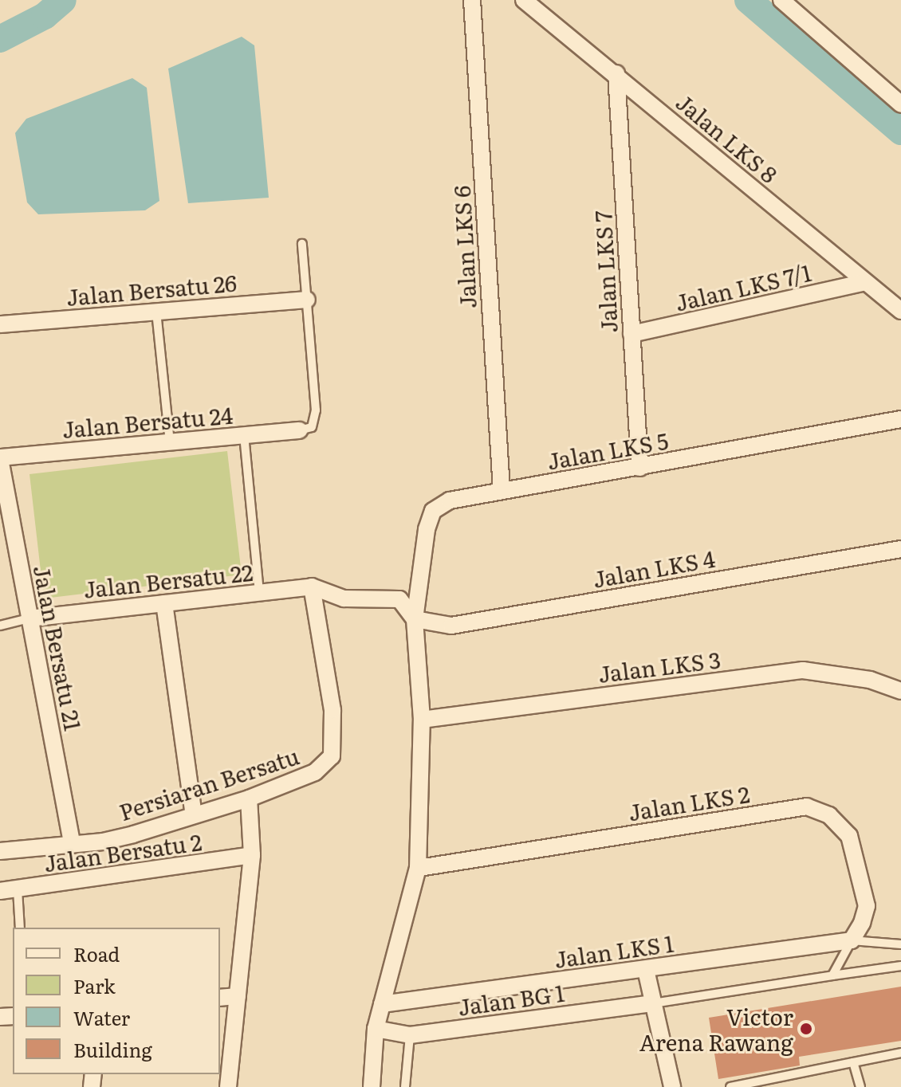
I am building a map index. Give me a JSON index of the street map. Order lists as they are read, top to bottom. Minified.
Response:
{"streets":{"street":["Jalan LKS 8","Jalan LKS 6","Jalan LKS 7","Jalan LKS 7/1","Jalan Bersatu 26","Jalan Bersatu 24","Jalan LKS 5","Jalan LKS 4","Jalan Bersatu 22","Jalan Bersatu 21","Jalan LKS 3","Persiaran Bersatu","Jalan LKS 2","Jalan Bersatu 2","Jalan LKS 1","Jalan BG 1"]},"crossings":[["Jalan LKS 8","Jalan LKS 7"],["Jalan LKS 8","Jalan LKS 7/1"],["Jalan LKS 6","Jalan LKS 5"],["Jalan LKS 7","Jalan LKS 7/1"],["Jalan LKS 7","Jalan LKS 5"],["Jalan Bersatu 24","Jalan Bersatu 21"],["Jalan LKS 5","Jalan LKS 4"],["Jalan LKS 5","Jalan LKS 3"],["Jalan LKS 5","Jalan LKS 2"],["Jalan LKS 5","Jalan LKS 1"],["Jalan LKS 5","Jalan BG 1"],["Jalan Bersatu 22","Jalan Bersatu 21"],["Jalan Bersatu 22","Persiaran Bersatu"],["Jalan Bersatu 21","Persiaran Bersatu"],["Jalan LKS 2","Jalan LKS 1"]],"places":["Victor Arena Rawang"],"legend":["Road","Park","Water","Building"]}
